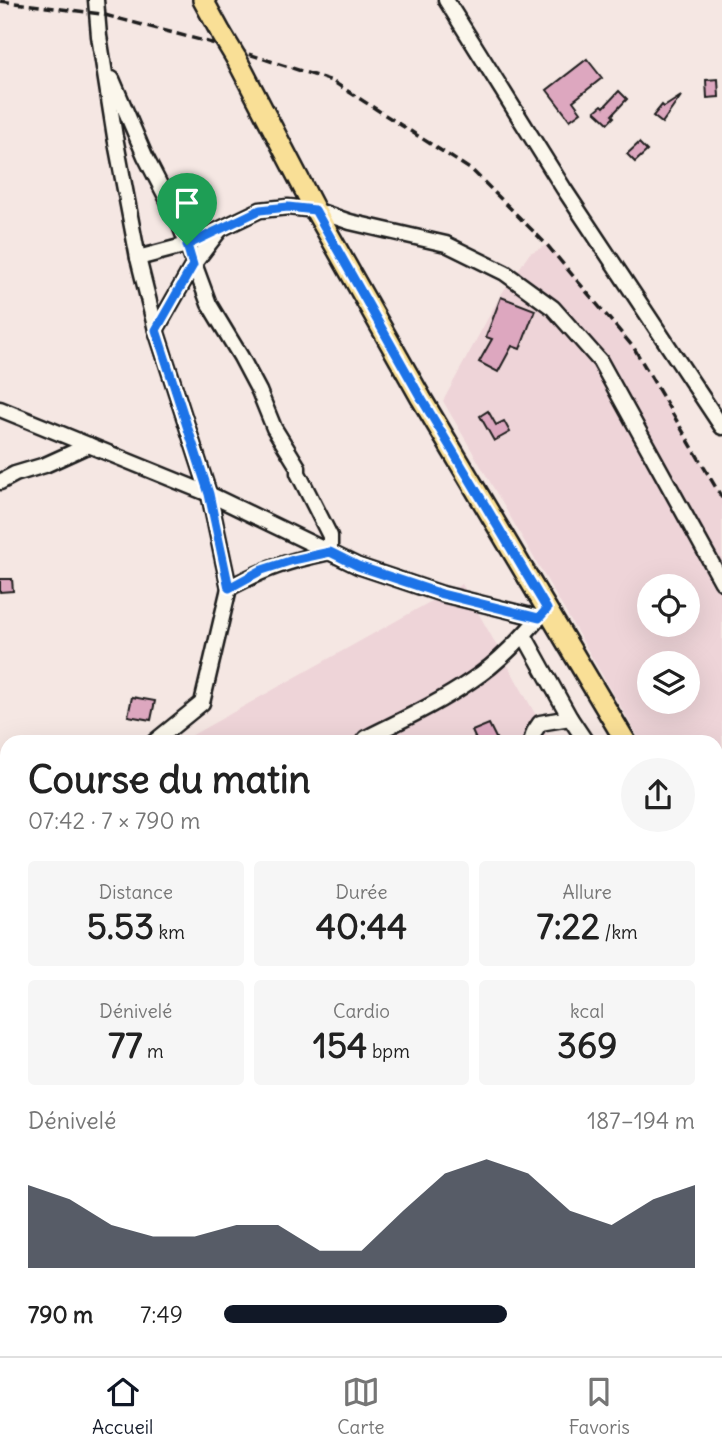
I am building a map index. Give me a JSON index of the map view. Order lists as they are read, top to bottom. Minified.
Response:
{"page":{"heading":["Course du matin","07:42 · 7 × 790 m"],"stats":[["Distance","5.53 km"],["Durée","40:44"],["Allure","7:22 /km"],["Dénivelé","77 m"],["Cardio","154 bpm"],["kcal","369"]],"chart":["Dénivelé","187–194 m"],"list":[{"name":"790 m","note":"7:49"}],"tabs":["Accueil","Carte","Favoris"]}}
